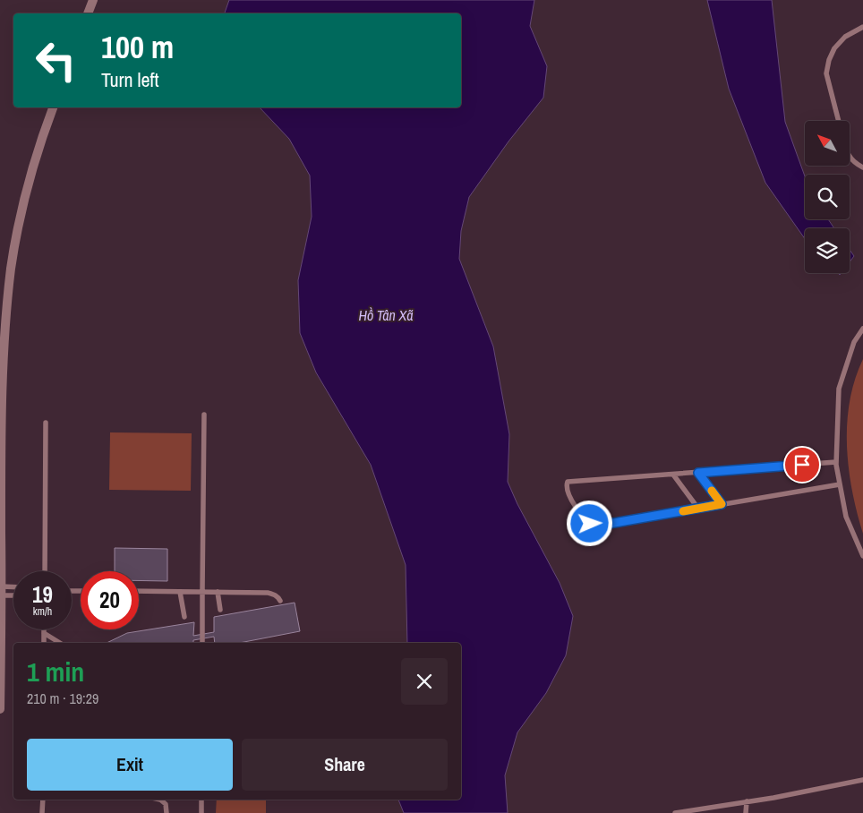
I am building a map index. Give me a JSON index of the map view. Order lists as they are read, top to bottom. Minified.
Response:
{"water":["Hồ Tân Xã"],"north":"top left","page":{"turn":["100 m","Turn left"],"speed":"19 km/h","limit":"20","heading":["1 min","210 m · 19:29"],"buttons":["Exit","Share"]}}
